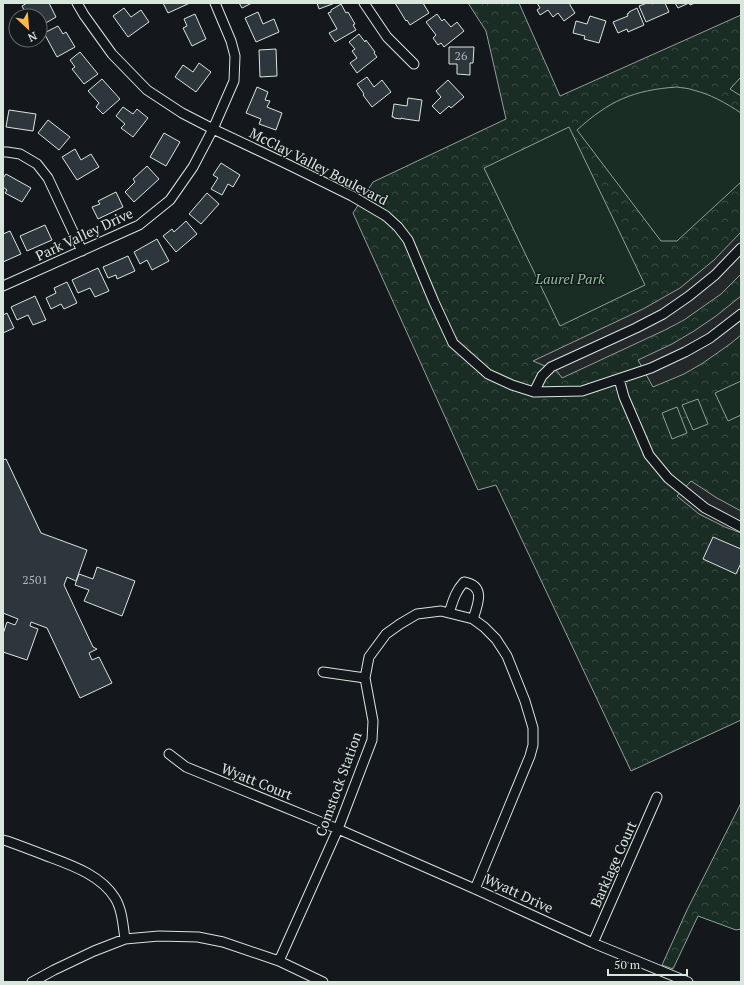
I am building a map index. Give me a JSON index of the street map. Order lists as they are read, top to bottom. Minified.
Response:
{"streets":{"street":["McClay Valley Boulevard","Park Valley Drive","Wyatt Court","Comstock Station","Barklage Court","Wyatt Drive"]},"crossings":[["McClay Valley Boulevard","Park Valley Drive"],["Wyatt Court","Comstock Station"],["Wyatt Court","Wyatt Drive"],["Comstock Station","Wyatt Drive"],["Barklage Court","Wyatt Drive"]],"parks":["Laurel Park"],"house_numbers":["26","2501"],"scale_bar":"50 m","north":"bottom right"}
